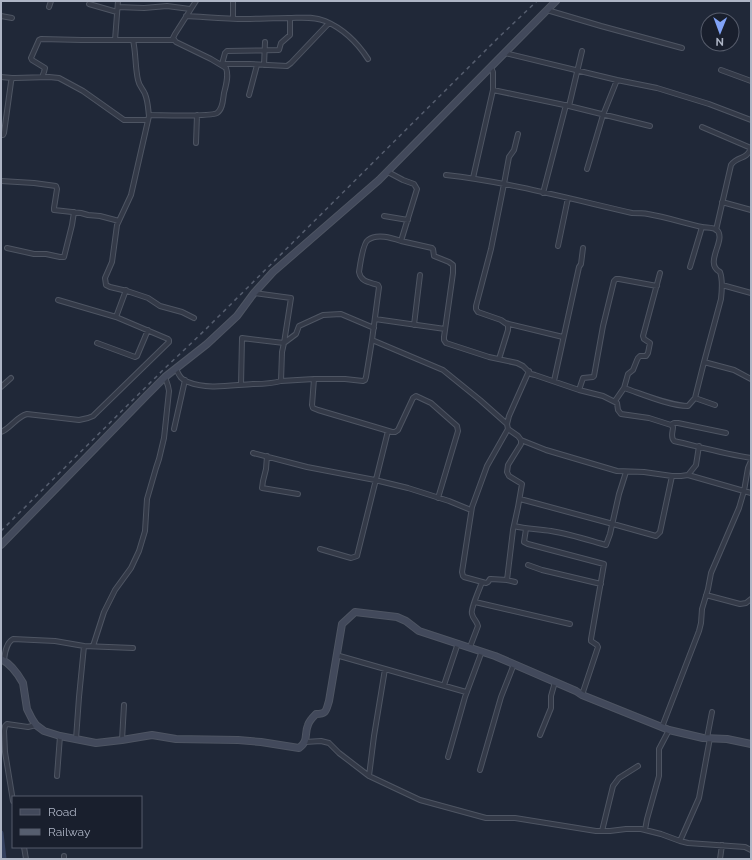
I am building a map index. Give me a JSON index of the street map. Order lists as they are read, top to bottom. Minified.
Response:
{"legend":["Road","Railway"],"north":"bottom"}
